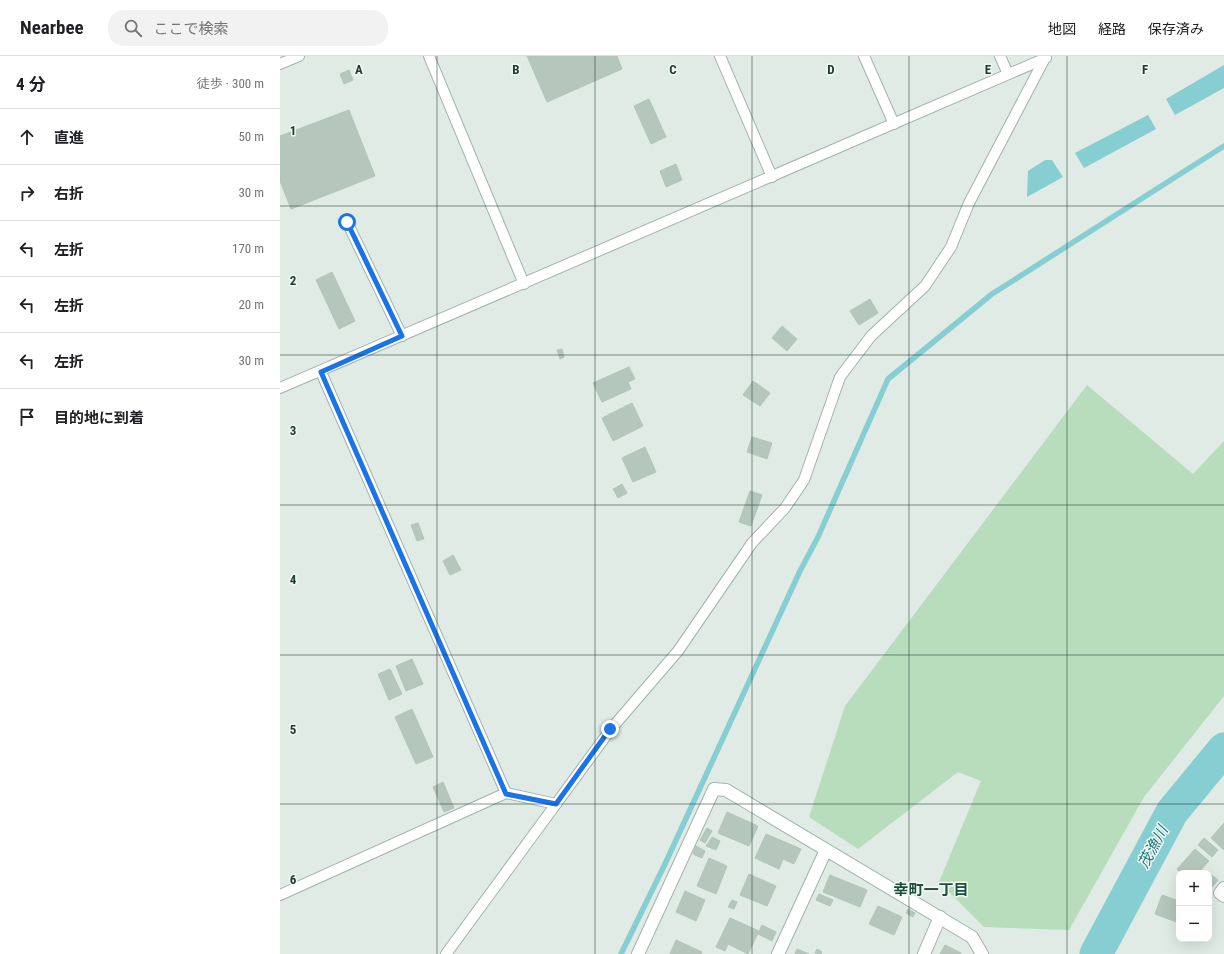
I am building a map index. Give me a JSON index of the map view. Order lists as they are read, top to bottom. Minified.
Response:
{"districts":["幸町一丁目"],"water":["茂漁川"],"page":{"header":"Nearbee","search":"ここで検索","nav":["地図","経路","保存済み"],"heading":["4 分","徒歩 · 300 m"],"list":[["直進","50 m"],["右折","30 m"],["左折","170 m"],["左折","20 m"],["左折","30 m"],"目的地に到着"],"map_buttons":["+","−"]},"grid":{"columns":["A","B","C","D","E","F"],"rows":["1","2","3","4","5","6"]}}
